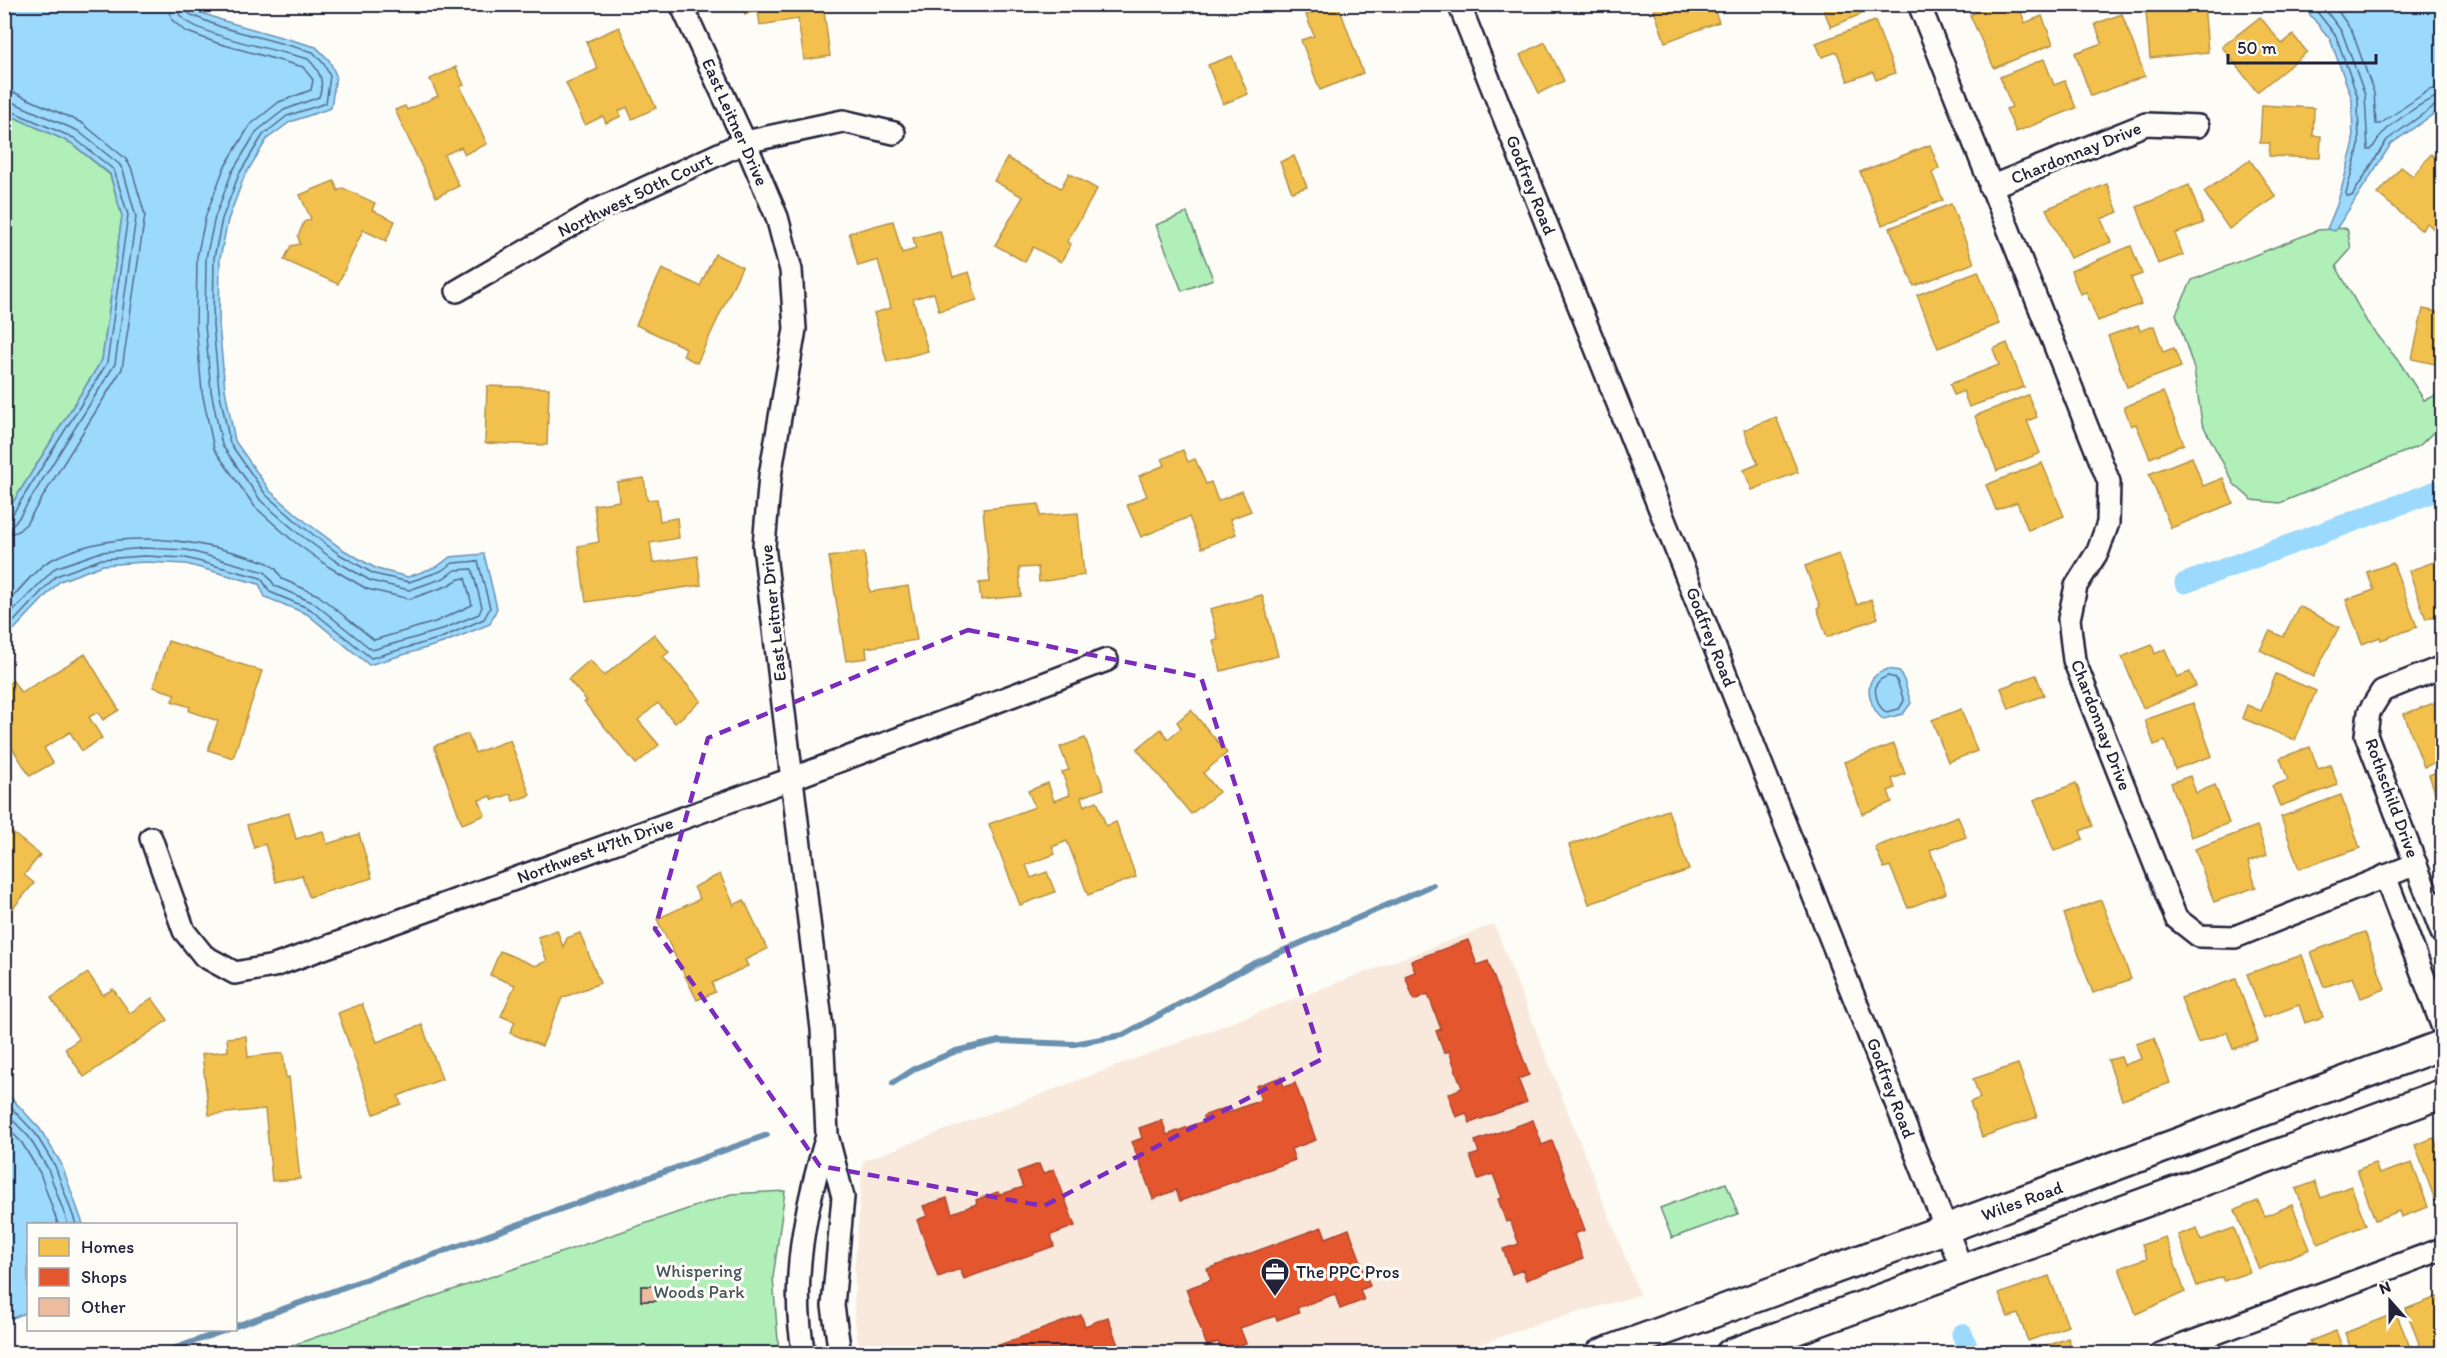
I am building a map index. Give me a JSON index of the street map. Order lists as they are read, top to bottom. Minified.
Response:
{"streets":{"main road":["Wiles Road"],"street":["East Leitner Drive","Chardonnay Drive","Godfrey Road","Northwest 50th Court","Rothschild Drive","Northwest 47th Drive"]},"crossings":[["East Leitner Drive","Northwest 50th Court"],["East Leitner Drive","Northwest 47th Drive"],["Chardonnay Drive","Rothschild Drive"],["Godfrey Road","Wiles Road"]],"parks":["Whispering Woods Park"],"places":{"office":["The PPC Pros"]},"legend":["Homes","Shops","Other"],"scale_bar":"50 m","north":"top"}
